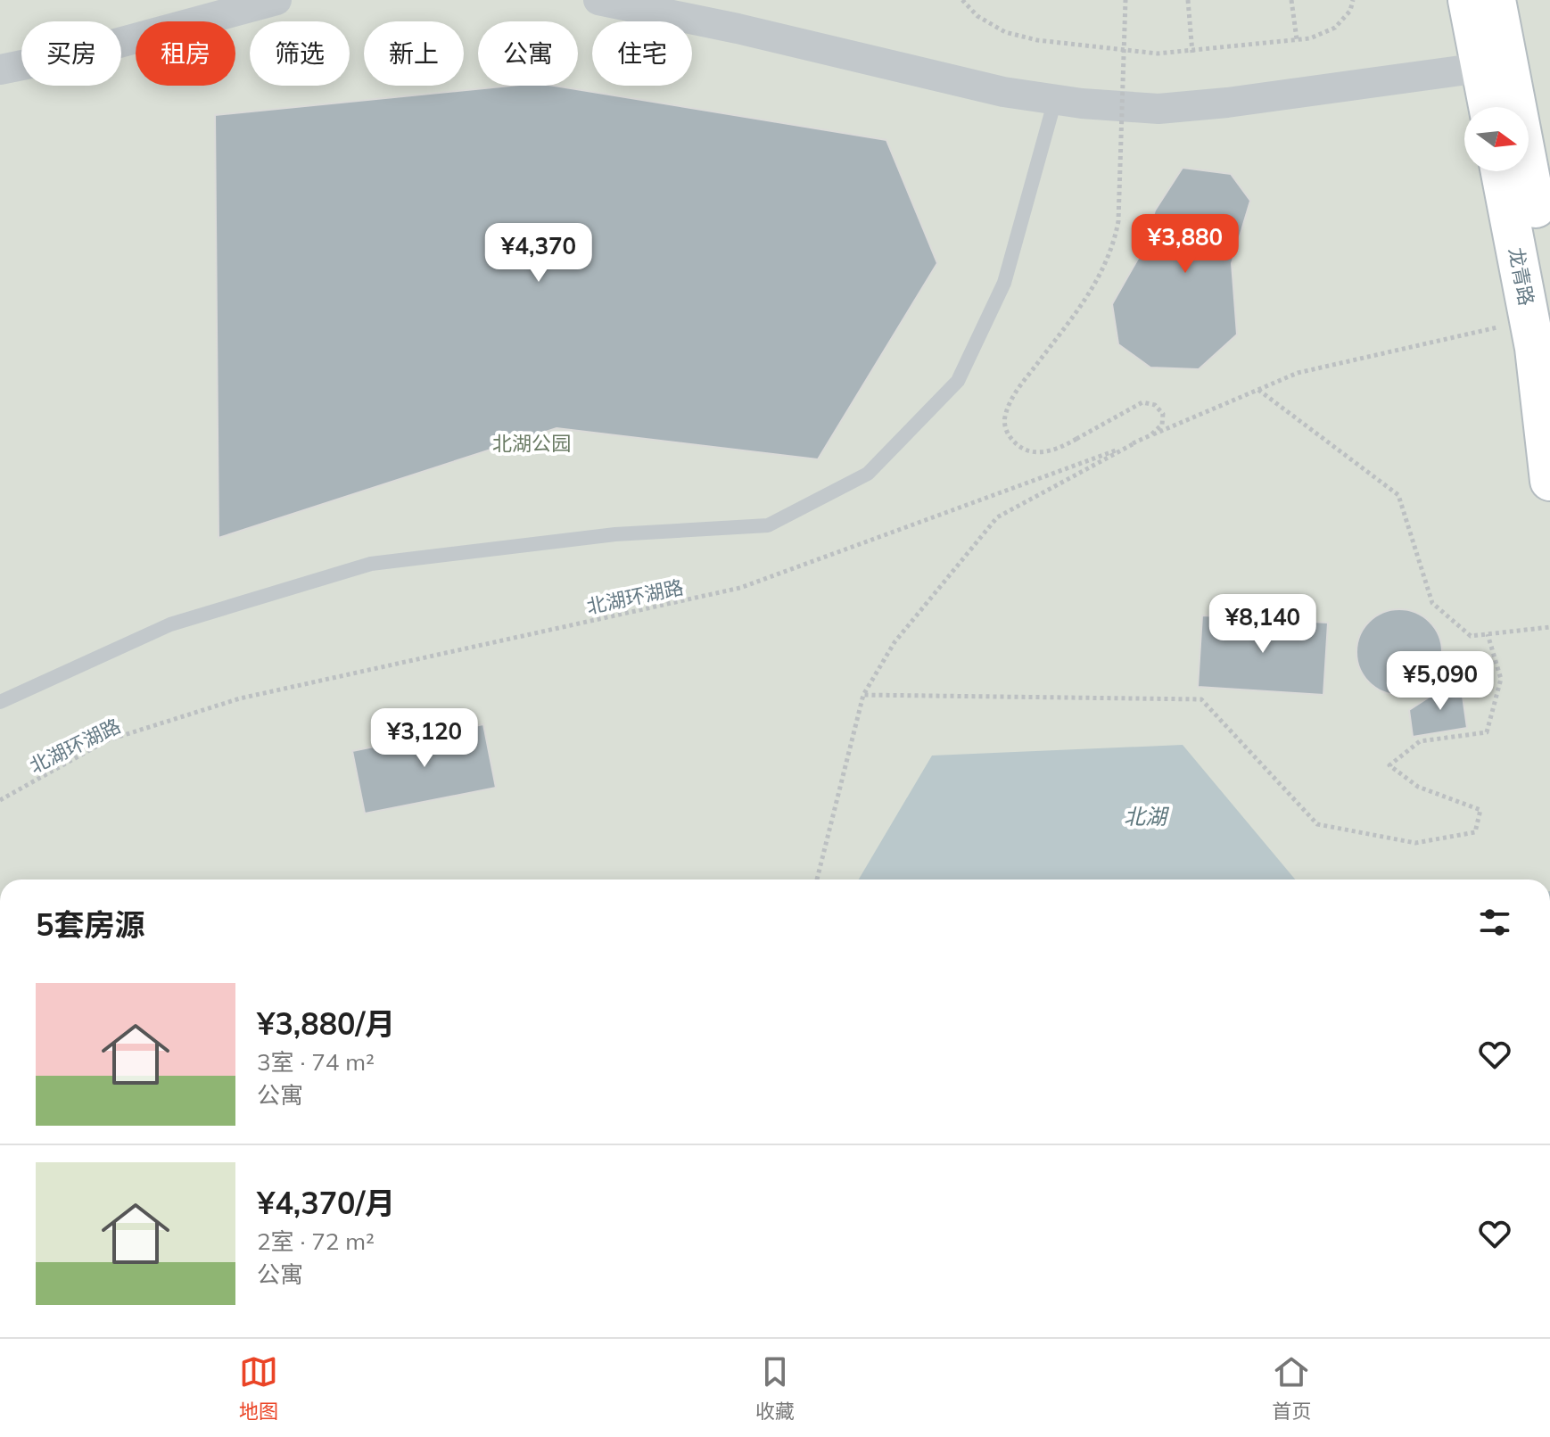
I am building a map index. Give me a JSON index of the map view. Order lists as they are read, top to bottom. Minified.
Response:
{"streets":{"street":["龙青路"],"path":["北湖环湖路"]},"crossings":[["龙青路","北湖环湖路"]],"water":["北湖"],"parks":["北湖公园"],"north":"right","page":{"chip":["买房","租房","筛选","新上","公寓","住宅"],"price":["¥3,880","¥4,370","¥8,140","¥5,090","¥3,120"],"heading":"5套房源","list":[{"name":"¥3,880/月","note":"3室 · 74 m² · 公寓"},{"name":"¥4,370/月","note":"2室 · 72 m² · 公寓"}],"tabs":["地图","收藏","首页"]}}
